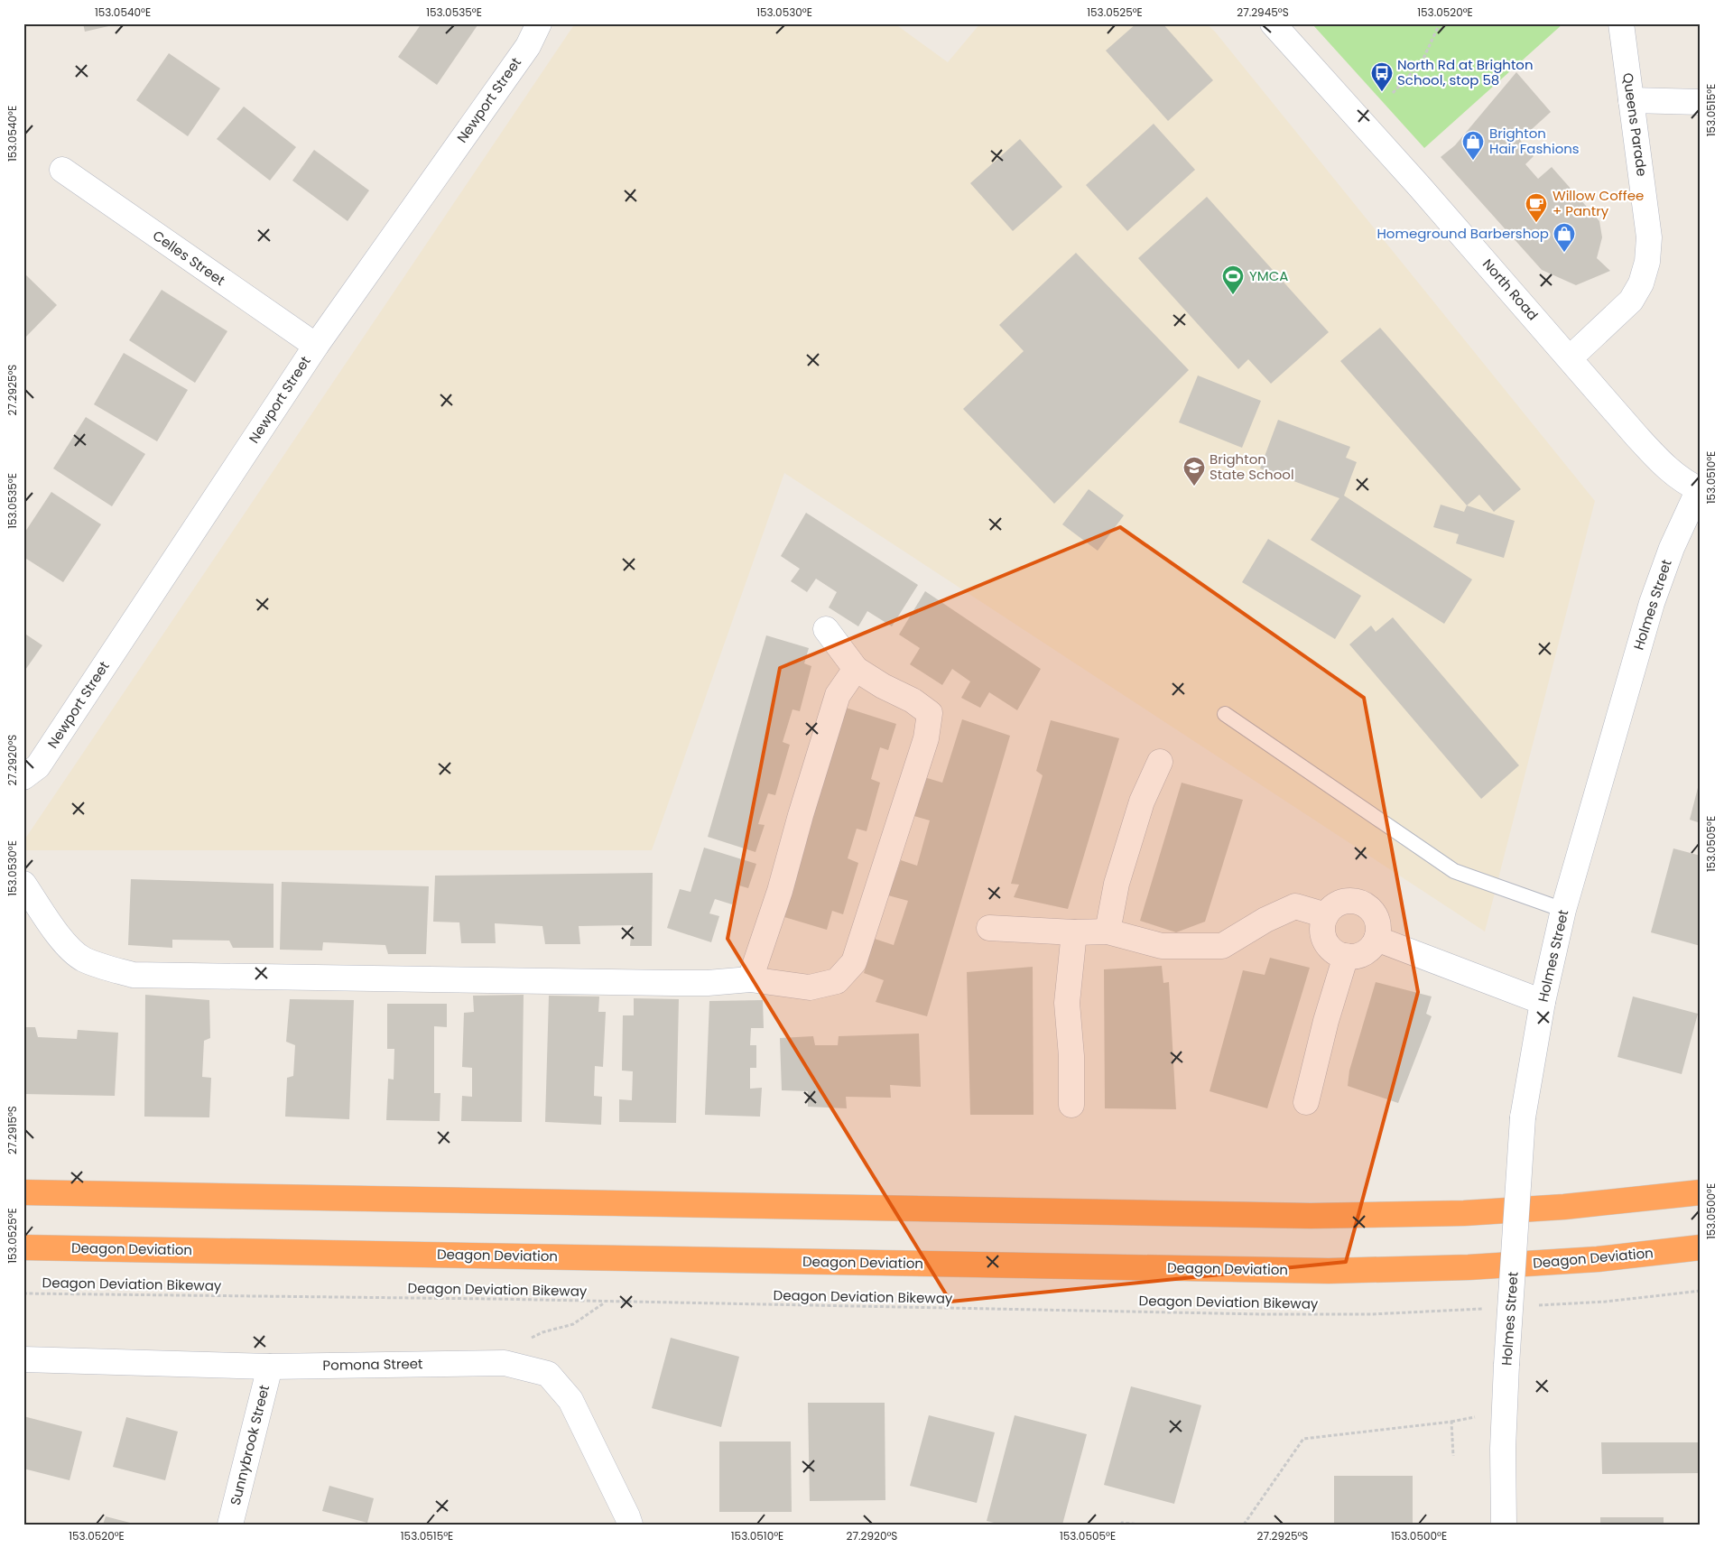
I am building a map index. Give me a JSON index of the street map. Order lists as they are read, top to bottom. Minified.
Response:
{"streets":{"highway":["Deagon Deviation"],"street":["Newport Street","Queens Parade","Celles Street","North Road","Holmes Street","Pomona Street","Sunnybrook Street"],"path":["Deagon Deviation Bikeway"]},"crossings":[["Newport Street","Celles Street"],["Queens Parade","North Road"],["North Road","Holmes Street"],["Pomona Street","Sunnybrook Street"]],"places":{"bus stop":["North Rd at Brighton School, stop 58"],"shop":["Brighton Hair Fashions","Homeground Barbershop"],"cafe":["Willow Coffee + Pantry"],"sports":["YMCA"],"school or university":["Brighton State School"]},"coordinates":["153.0540°E","153.0535°E","153.0530°E","153.0525°E","27.2945°S","153.0520°E","153.0515°E","27.2925°S","153.0510°E","27.2920°S","153.0505°E","27.2915°S","153.0500°E"]}
